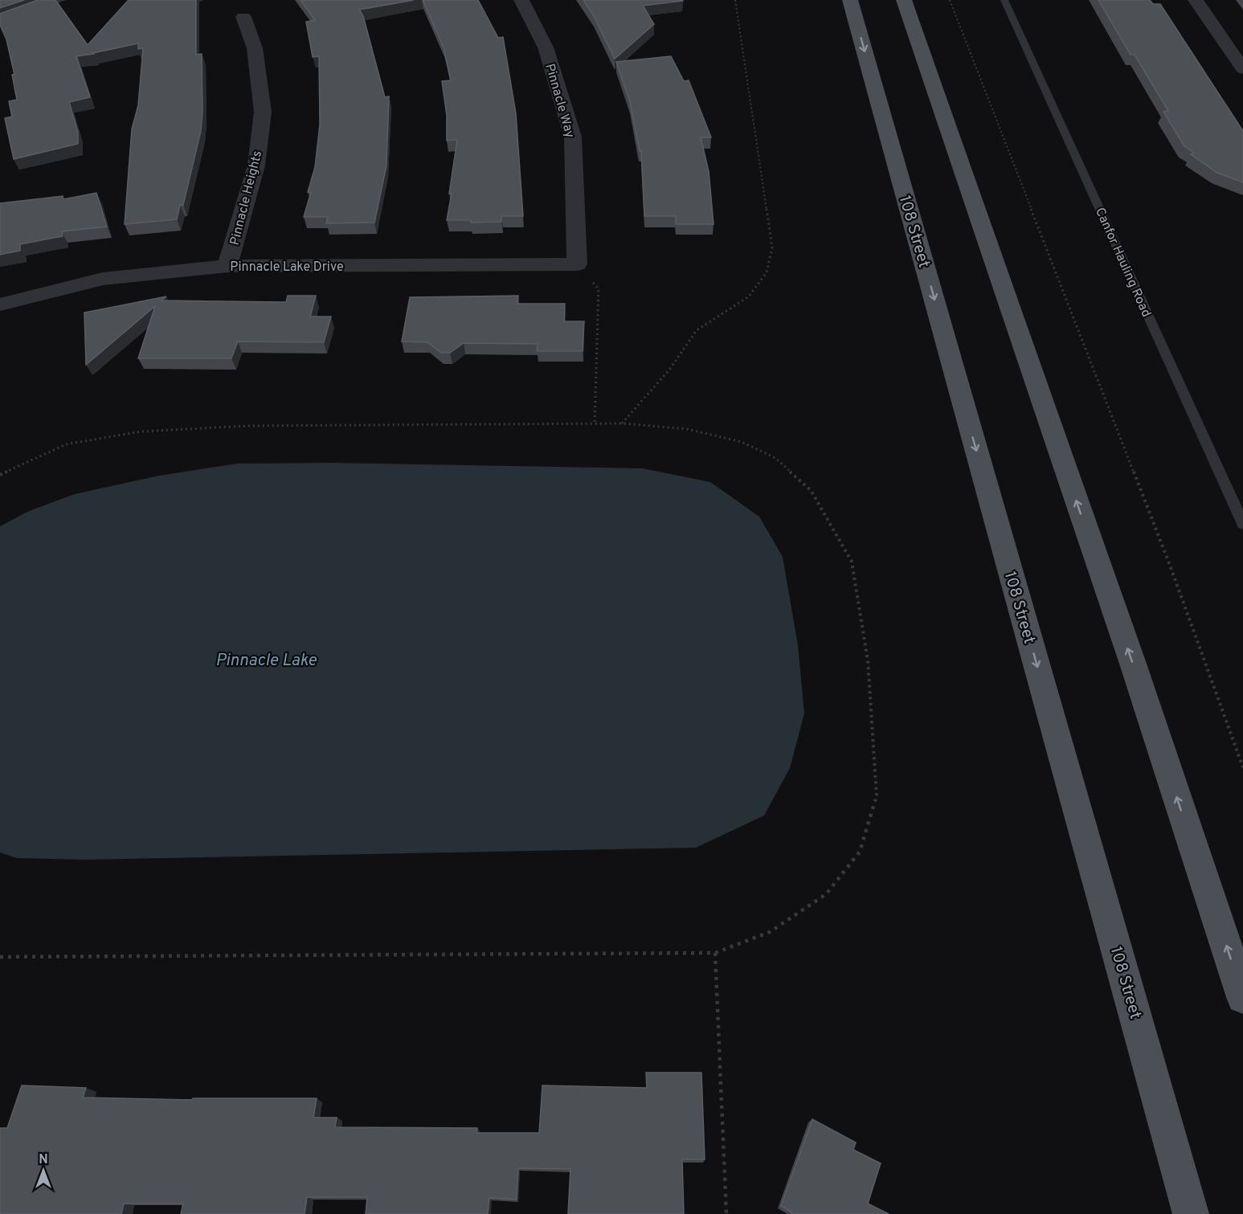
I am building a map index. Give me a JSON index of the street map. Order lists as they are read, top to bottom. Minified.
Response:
{"streets":{"main road":["108 Street"],"street":["Pinnacle Way","Pinnacle Heights","Pinnacle Lake Drive"],"lane":["Canfor Hauling Road"]},"crossings":[["Pinnacle Way","Pinnacle Lake Drive"],["Pinnacle Heights","Pinnacle Lake Drive"]],"water":["Pinnacle Lake"],"north":"top"}
